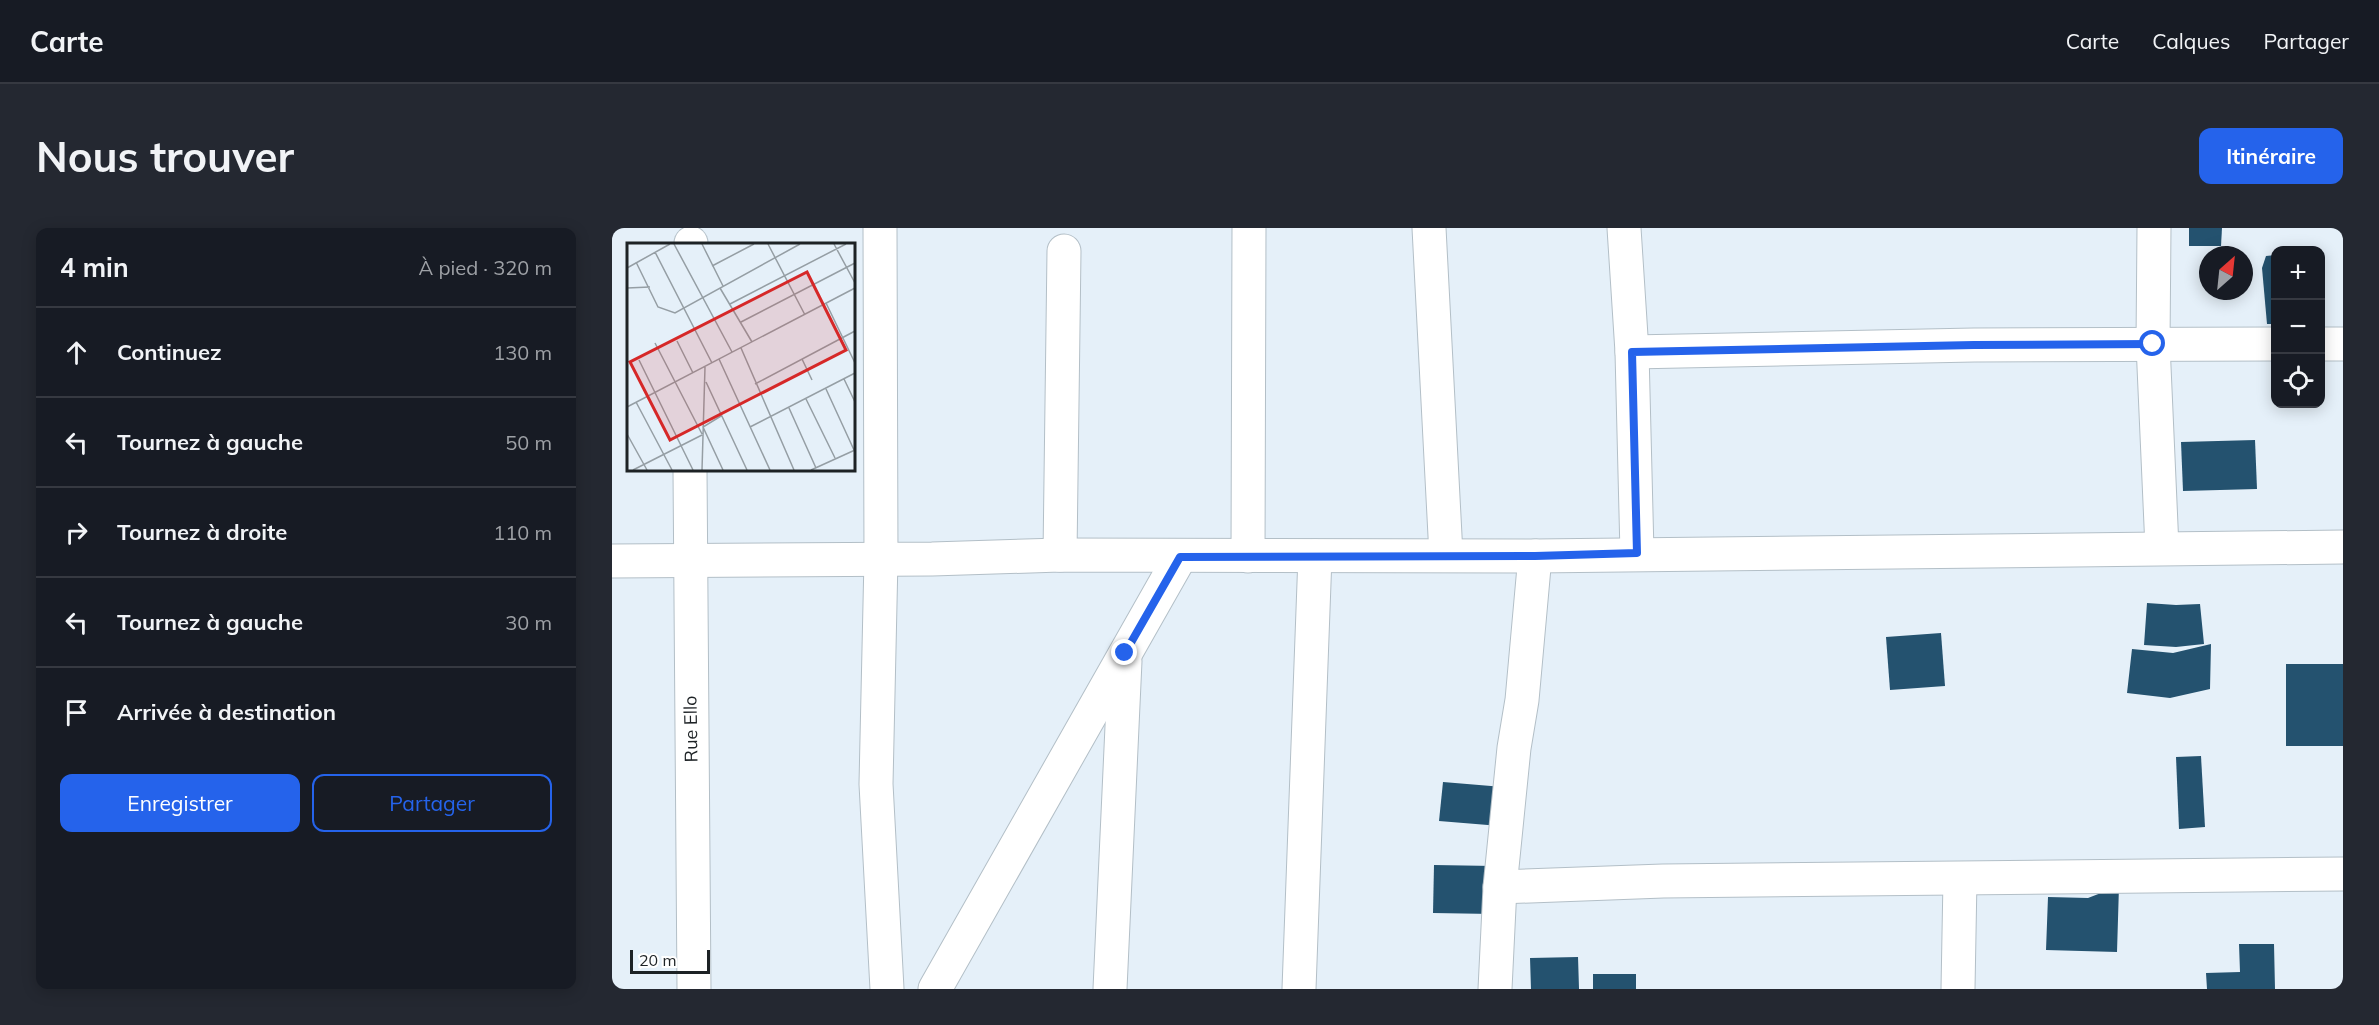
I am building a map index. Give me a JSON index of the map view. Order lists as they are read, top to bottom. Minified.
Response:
{"streets":{"street":["Rue Ello"]},"scale_bar":"20 m","north":"top right","page":{"header":"Carte","nav":["Carte","Calques","Partager"],"buttons":["Itinéraire",["Enregistrer","Partager"]],"title":"Nous trouver","heading":["4 min","À pied · 320 m"],"map_buttons":["+","−"],"list":[["Continuez","130 m"],["Tournez à gauche","50 m"],["Tournez à droite","110 m"],["Tournez à gauche","30 m"],"Arrivée à destination"],"scale":"20 m"}}
